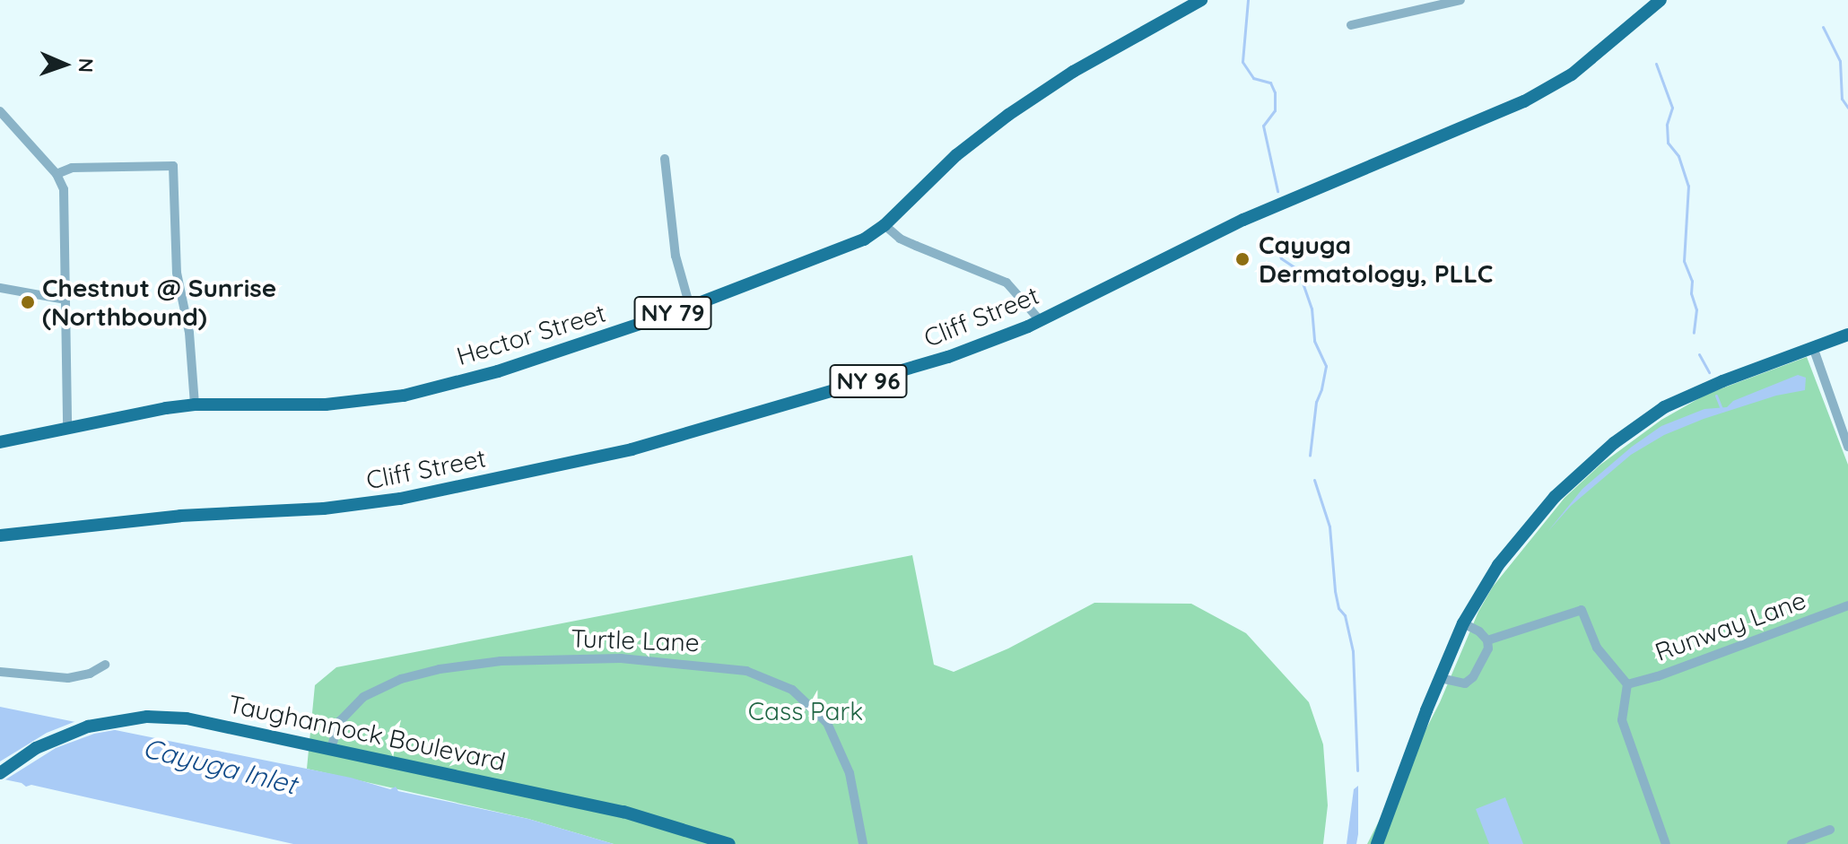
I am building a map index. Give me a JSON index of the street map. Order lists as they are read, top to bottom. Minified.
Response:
{"streets":{"main road":["NY 79","Cliff Street","Hector Street","NY 96","Taughannock Boulevard"],"street":["Runway Lane","Turtle Lane"]},"crossings":[["Turtle Lane","Taughannock Boulevard"]],"water":["Cayuga Inlet"],"parks":["Cass Park"],"places":["Cayuga Dermatology, PLLC","Chestnut @ Sunrise (Northbound)"],"north":"right"}
